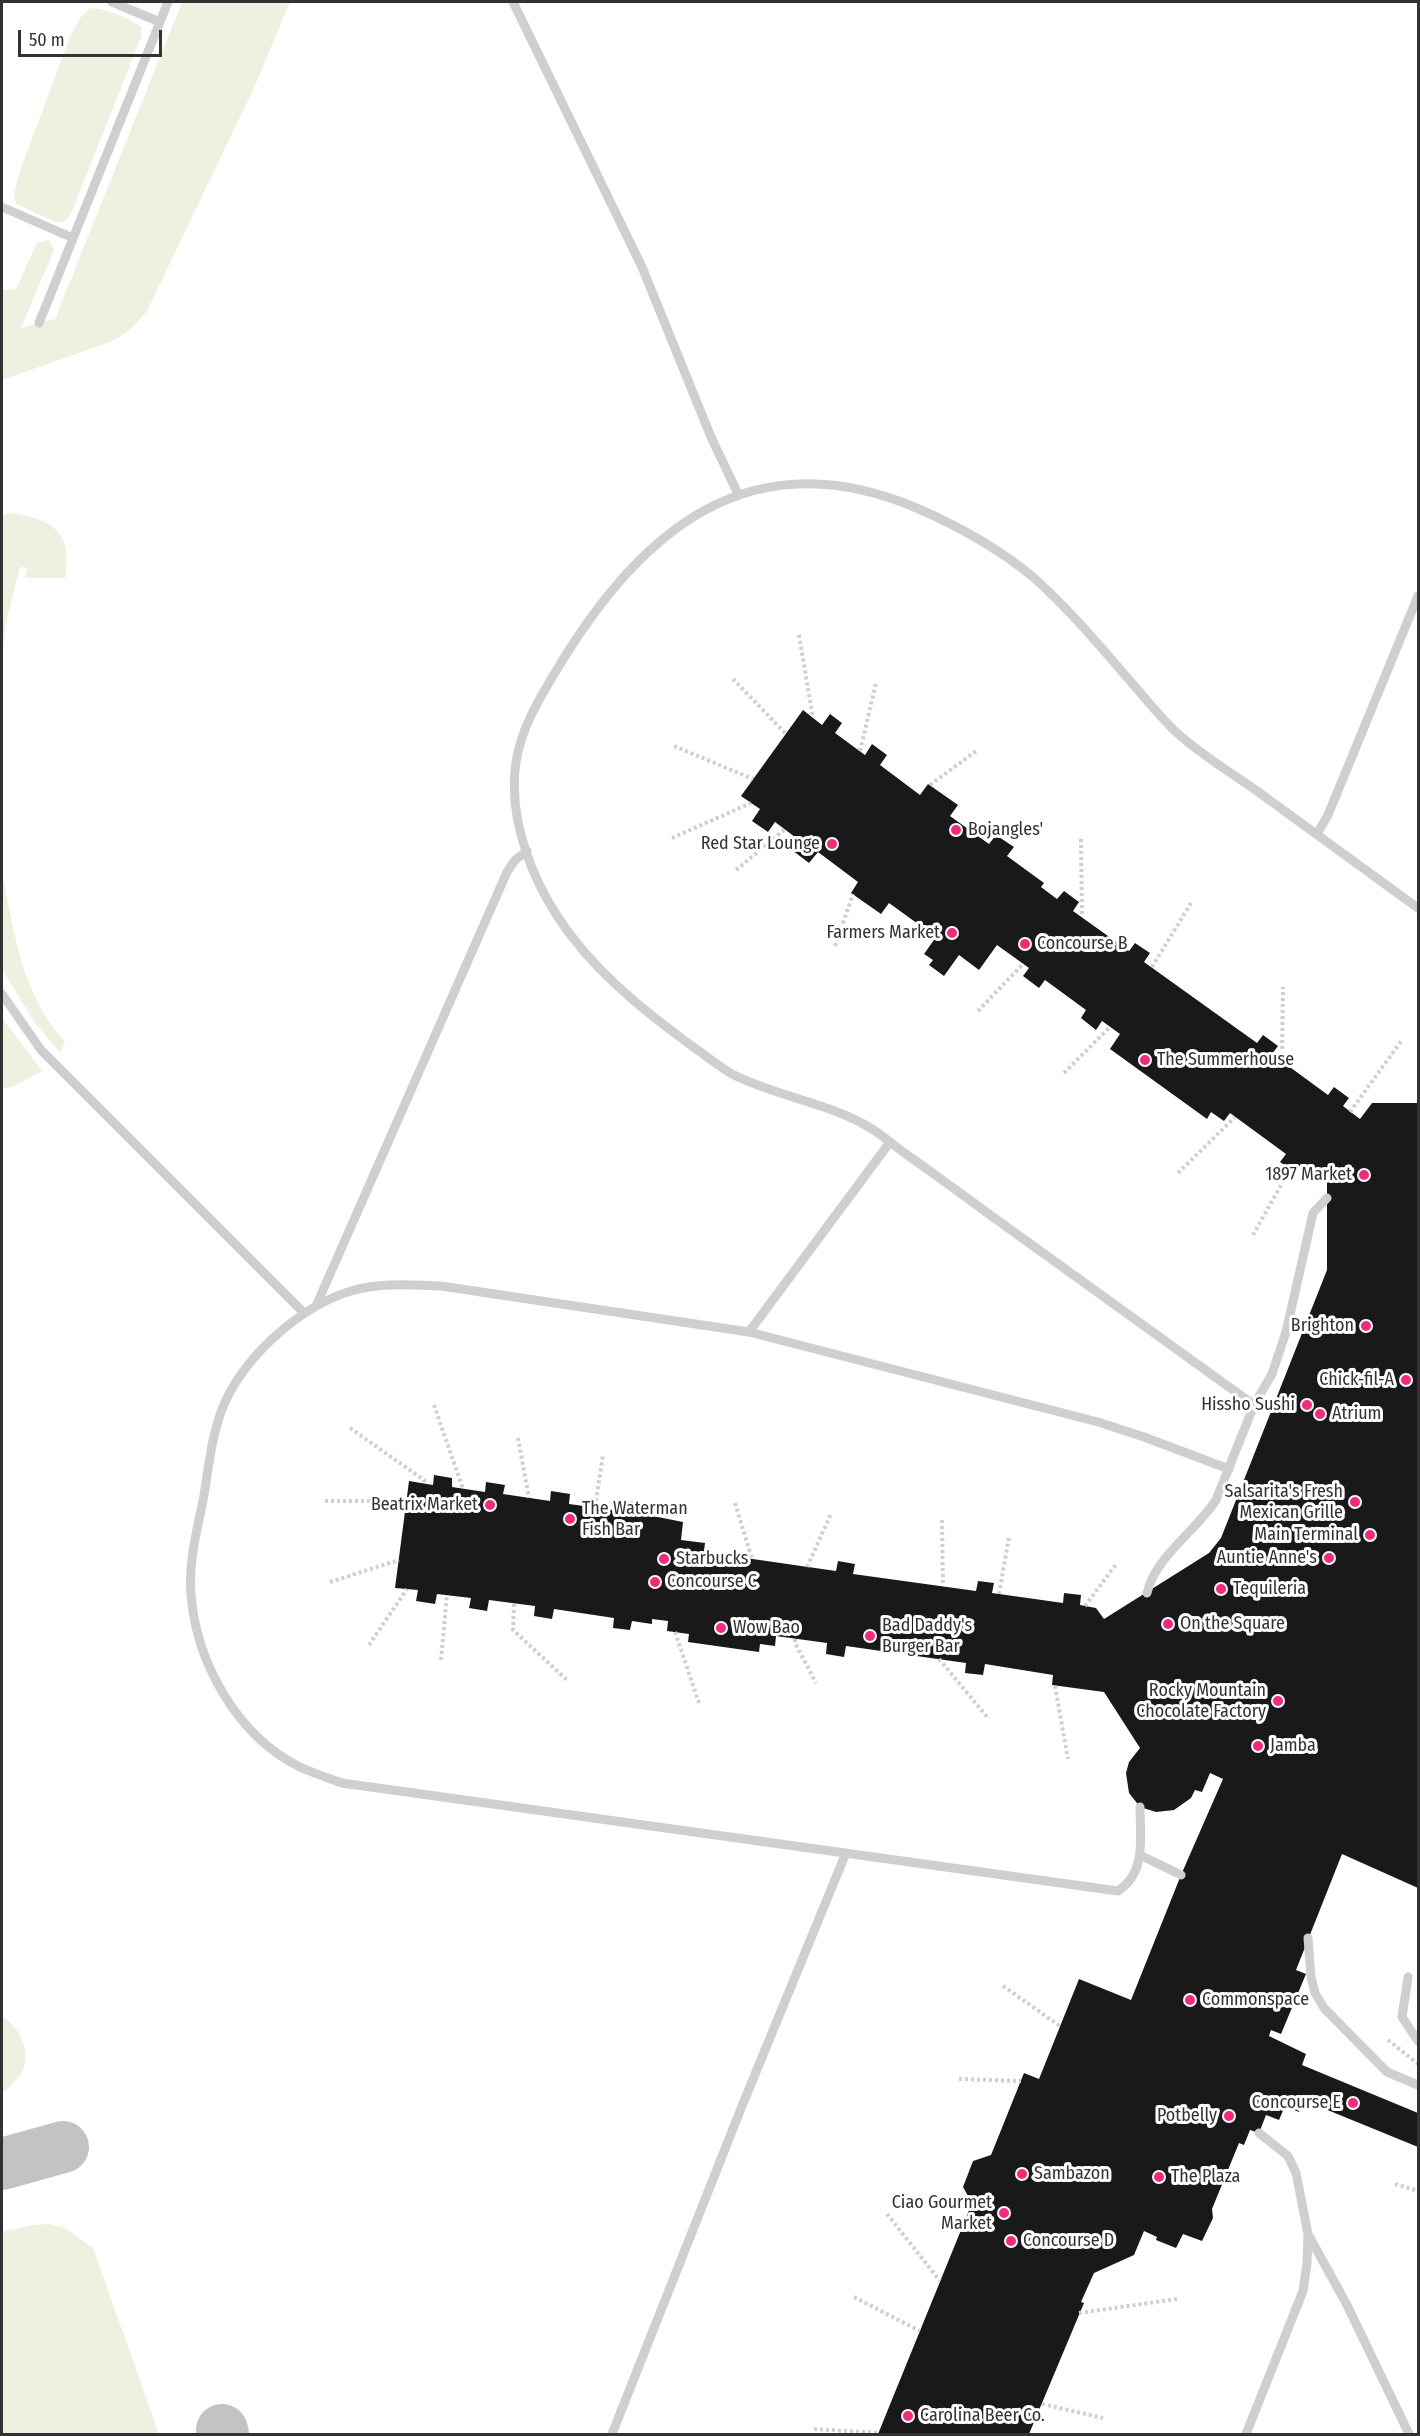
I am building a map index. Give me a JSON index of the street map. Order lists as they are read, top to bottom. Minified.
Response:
{"places":["Bojangles'","Red Star Lounge","Farmers Market","Concourse B","The Summerhouse","1897 Market","Brighton","Chick-fil-A","Hissho Sushi","Atrium","Salsarita's Fresh Mexican Grille","Beatrix Market","The Waterman Fish Bar","Main Terminal","Auntie Anne's","Starbucks","Concourse C","Tequileria","On the Square","Wow Bao","Bad Daddy's Burger Bar","Rocky Mountain Chocolate Factory","Jamba","Commonspace","Concourse E","Potbelly","Sambazon","The Plaza","Ciao Gourmet Market","Concourse D","Carolina Beer Co."],"scale_bar":"50 m"}
